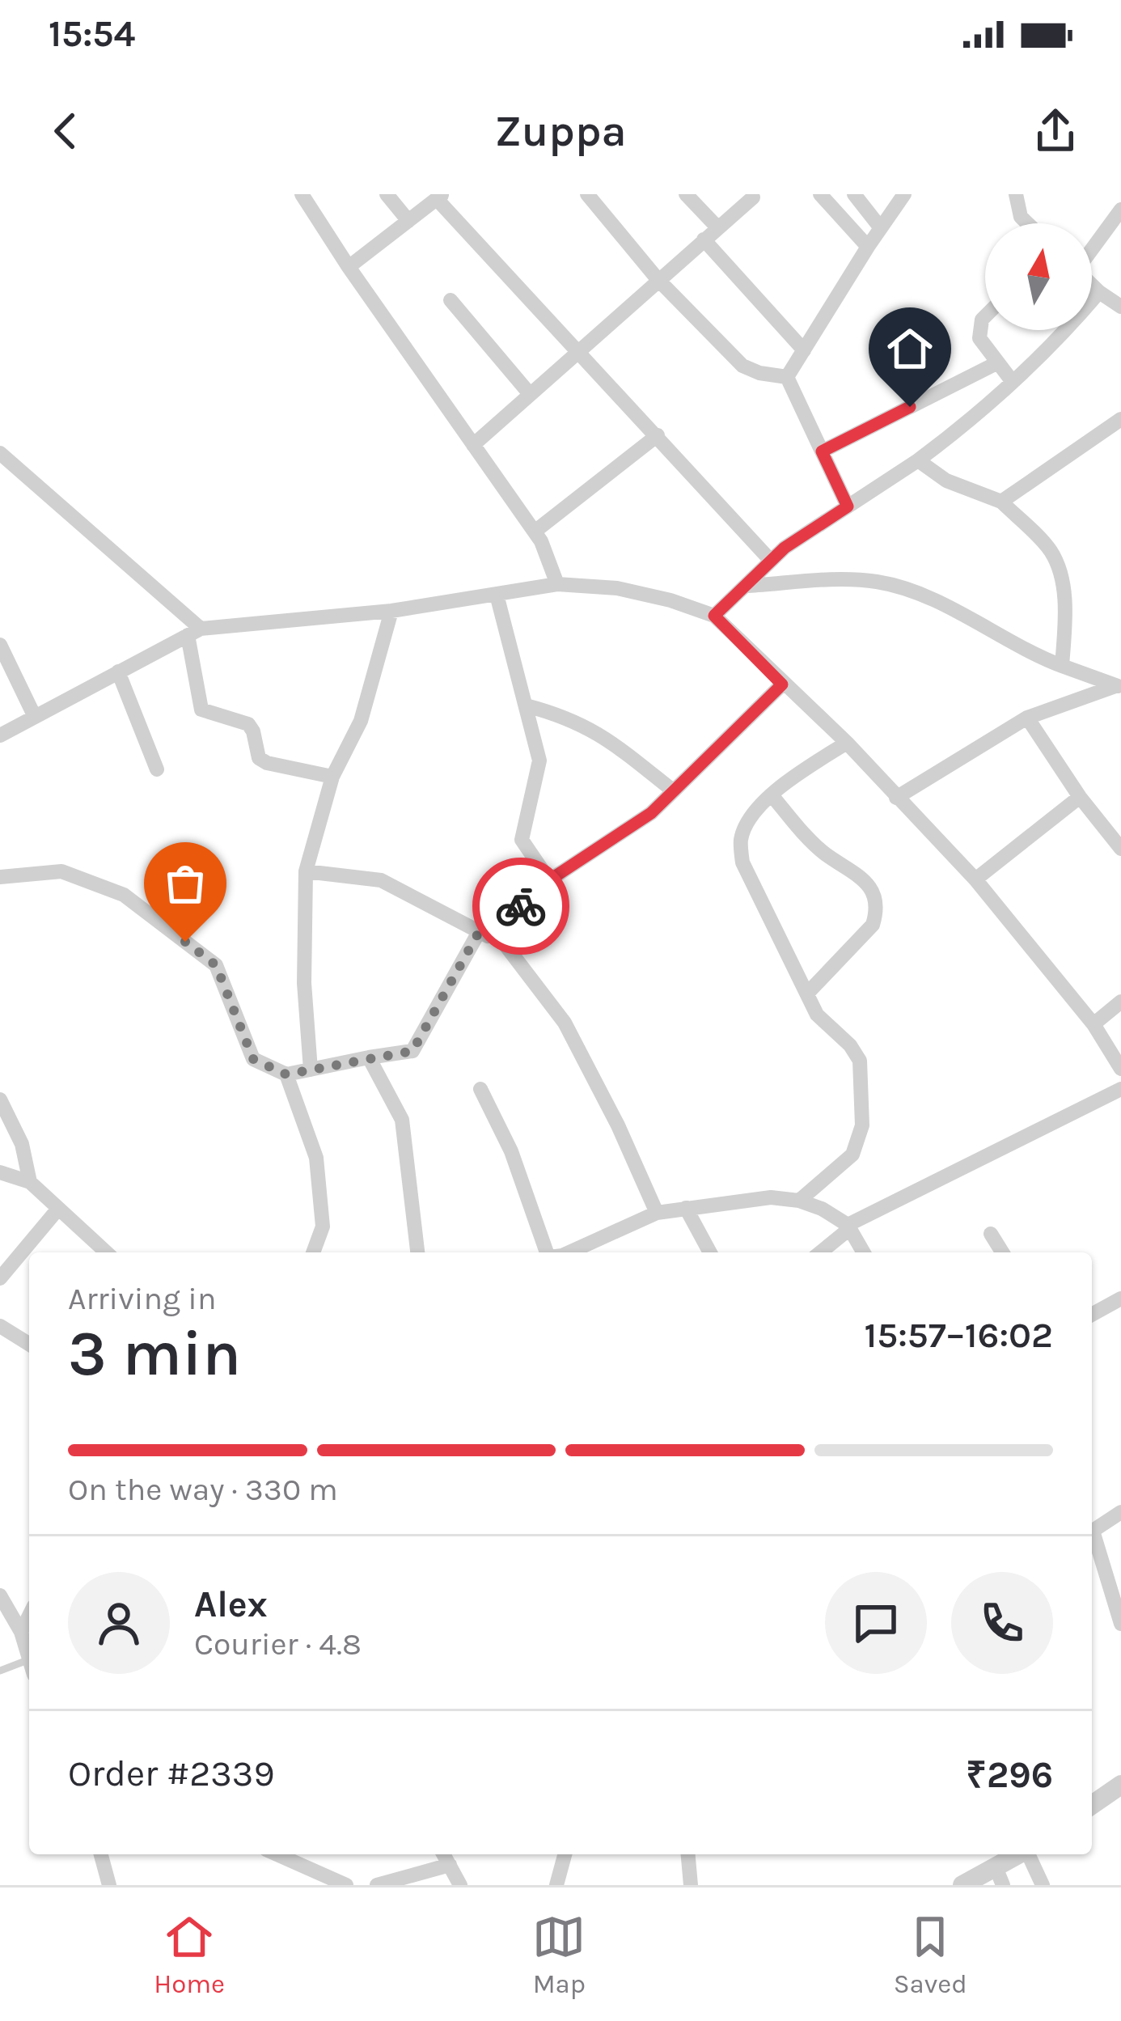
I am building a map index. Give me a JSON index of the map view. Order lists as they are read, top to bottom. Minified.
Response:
{"north":"top","page":{"status":"15:54","header":"Zuppa","heading":["3 min","Arriving in","15:57–16:02"],"panel":["Alex","Courier · 4.8","Order #2339","₹296"],"bar":"On the way · 330 m","tabs":["Home","Map","Saved"]}}
